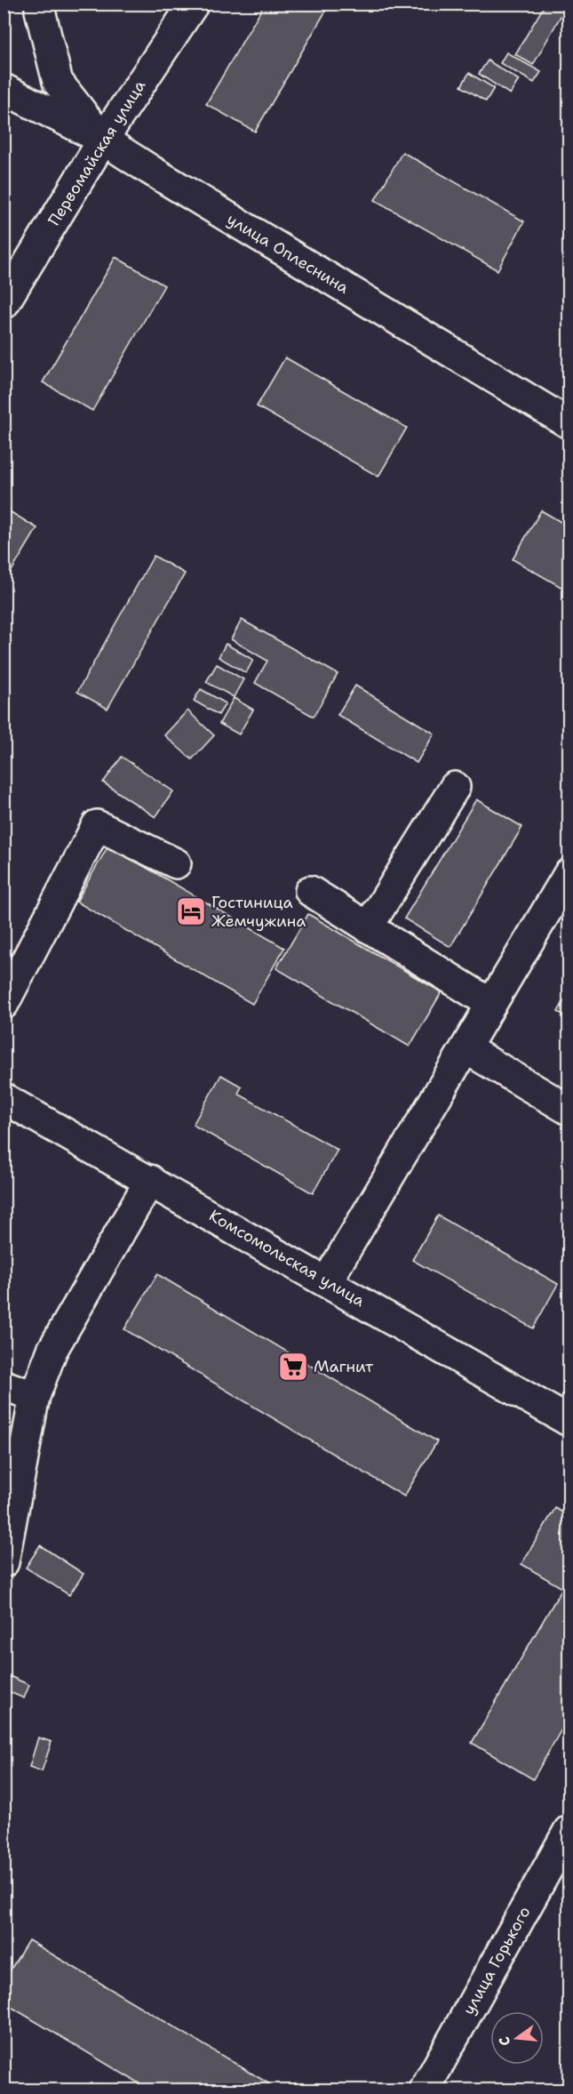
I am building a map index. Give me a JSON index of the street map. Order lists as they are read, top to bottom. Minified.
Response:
{"streets":{"street":["Первомайская улица","улица Оплеснина","Комсомольская улица","улица Горького"]},"crossings":[["Первомайская улица","улица Оплеснина"]],"places":{"hotel":["Гостиница Жемчужина"],"supermarket":["Магнит"]},"north":"left"}
